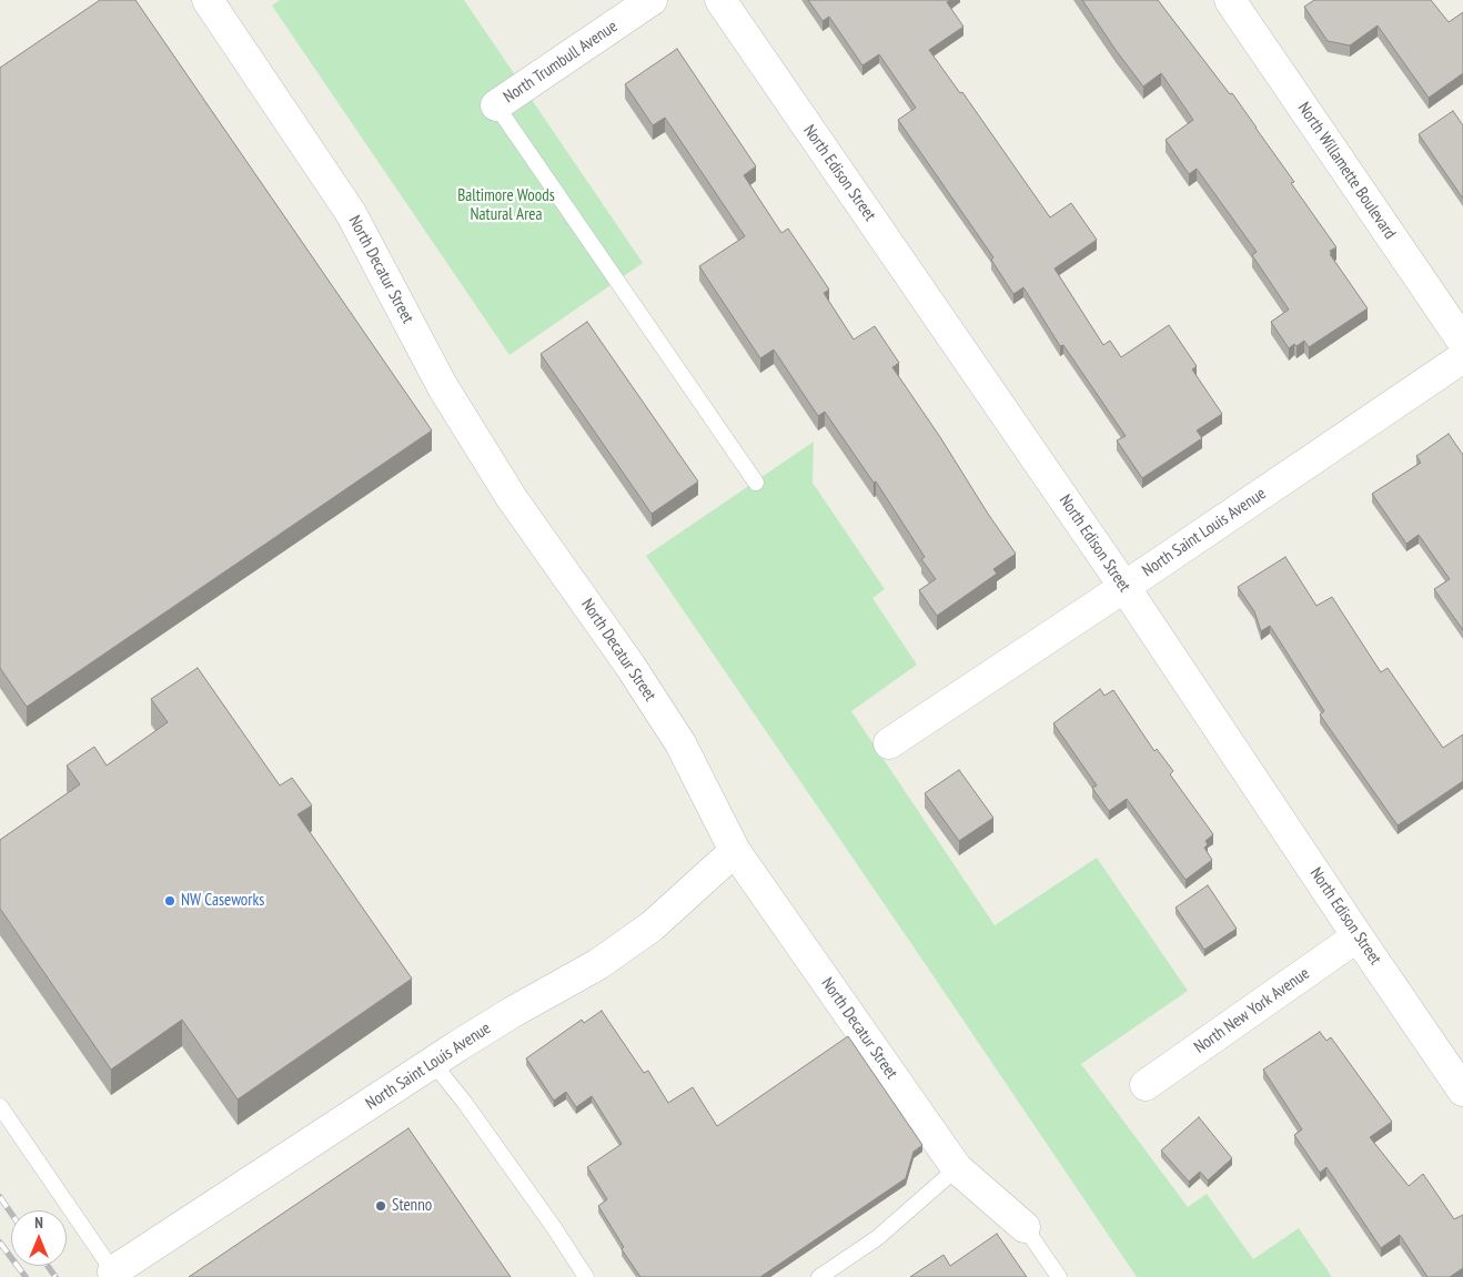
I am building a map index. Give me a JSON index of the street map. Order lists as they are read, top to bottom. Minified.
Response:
{"streets":{"street":["North Trumbull Avenue","North Willamette Boulevard","North Edison Street","North Decatur Street","North Saint Louis Avenue","North New York Avenue"]},"crossings":[["North Edison Street","North Saint Louis Avenue"],["North Edison Street","North New York Avenue"],["North Decatur Street","North Saint Louis Avenue"]],"parks":["Baltimore Woods Natural Area"],"places":["NW Caseworks","Stenno"],"north":"top"}
